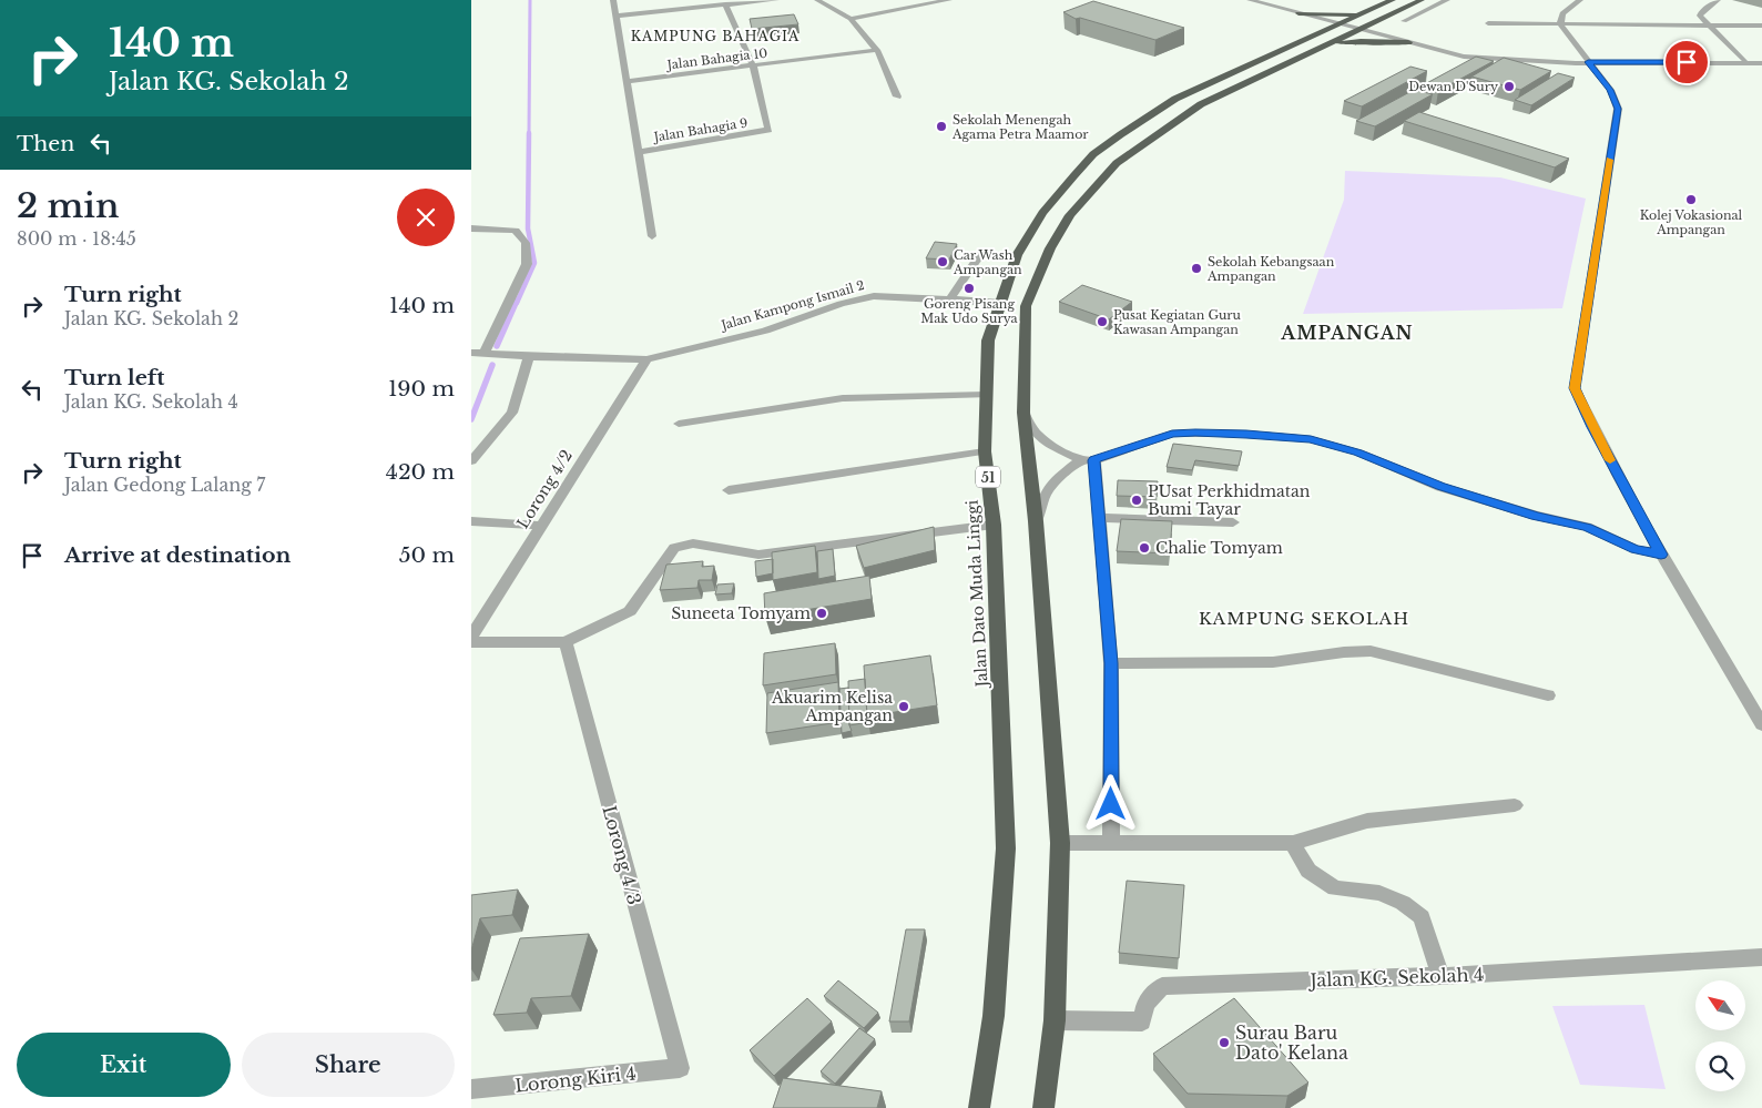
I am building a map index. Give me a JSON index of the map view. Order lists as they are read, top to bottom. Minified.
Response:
{"streets":{"highway":["51","Jalan Dato Muda Linggi"],"street":["Jalan Bahagia 10","Jalan Bahagia 9","Jalan Kampong Ismail 2","Lorong 4/2","Lorong 4/3","Jalan KG. Sekolah 4","Lorong Kiri 4"]},"crossings":[["Jalan Bahagia 10","Jalan Bahagia 9"],["Jalan Kampong Ismail 2","Lorong 4/2"],["Jalan Kampong Ismail 2","Jalan Dato Muda Linggi"],["51","Jalan Dato Muda Linggi"],["Lorong 4/3","Lorong Kiri 4"]],"districts":["KAMPUNG BAHAGIA","AMPANGAN","KAMPUNG SEKOLAH"],"places":["Dewan D'Sury","Sekolah Menengah Agama Petra Maamor","Kolej Vokasional Ampangan","Car Wash Ampangan","Sekolah Kebangsaan Ampangan","Goreng Pisang Mak Udo Surya","Pusat Kegiatan Guru Kawasan Ampangan","PUsat Perkhidmatan Bumi Tayar","Chalie Tomyam","Suneeta Tomyam","Akuarim Kelisa Ampangan","Surau Baru Dato' Kelana"],"north":"top left","page":{"turn":["140 m","Jalan KG. Sekolah 2"],"then":"Then","heading":["2 min","800 m · 18:45"],"list":[{"name":"Turn right","note":"Jalan KG. Sekolah 2","value":"140 m"},{"name":"Turn left","note":"Jalan KG. Sekolah 4","value":"190 m"},{"name":"Turn right","note":"Jalan Gedong Lalang 7","value":"420 m"},{"name":"Arrive at destination","value":"50 m"}],"buttons":["Exit","Share"]}}
